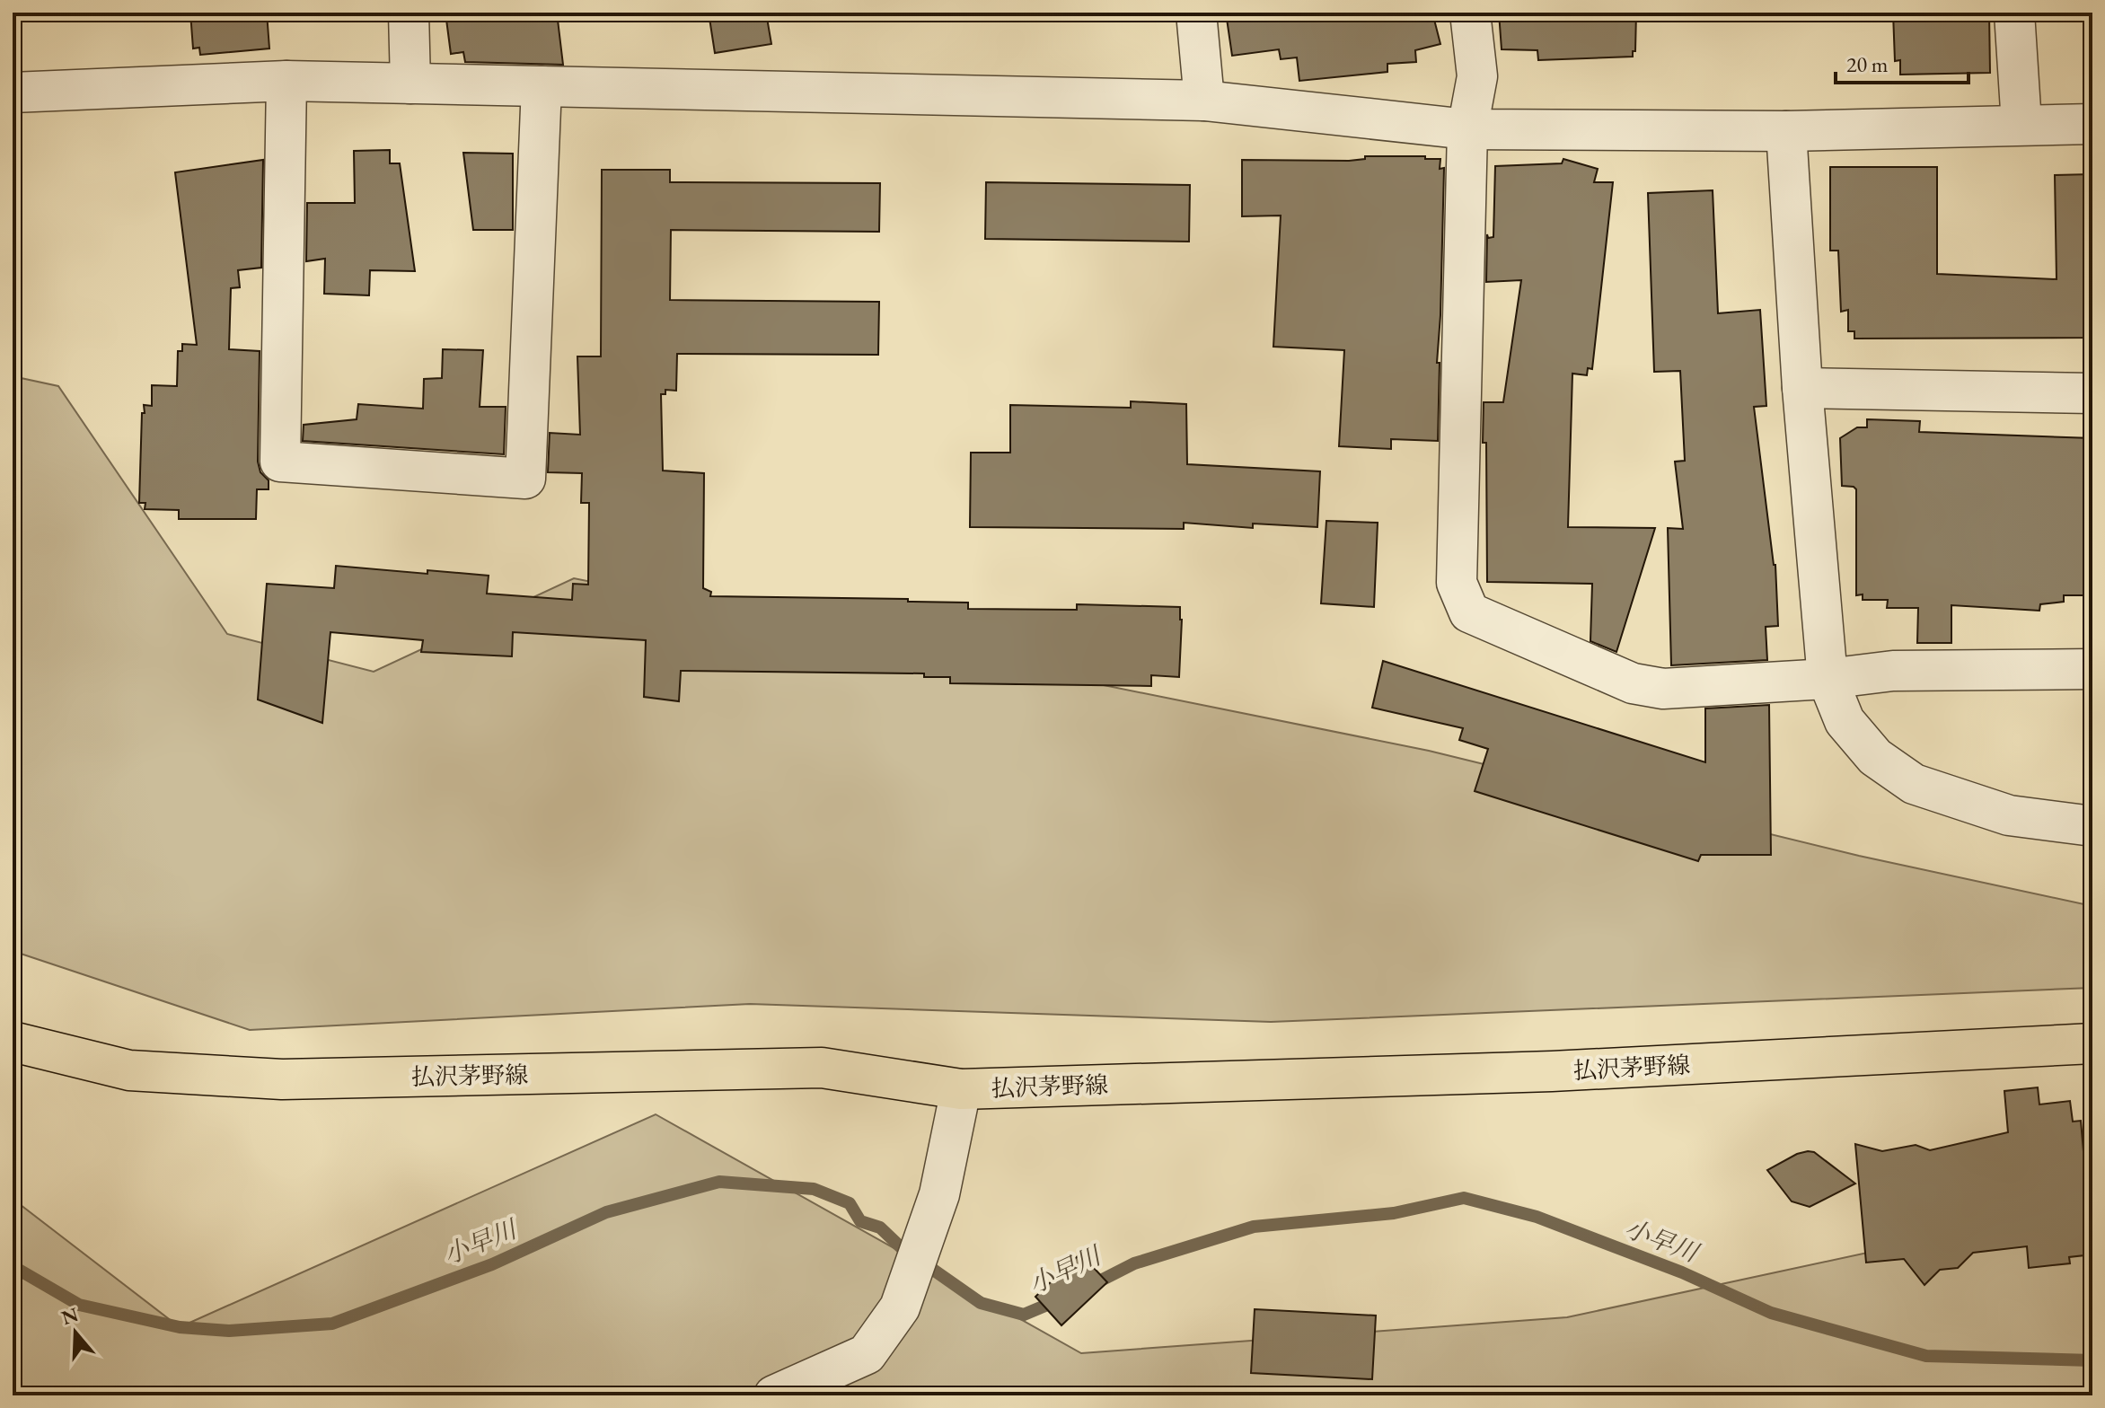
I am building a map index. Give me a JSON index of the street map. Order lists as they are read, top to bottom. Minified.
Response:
{"streets":{"main road":["払沢茅野線"]},"water":["小早川"],"scale_bar":"20 m","north":"top"}
